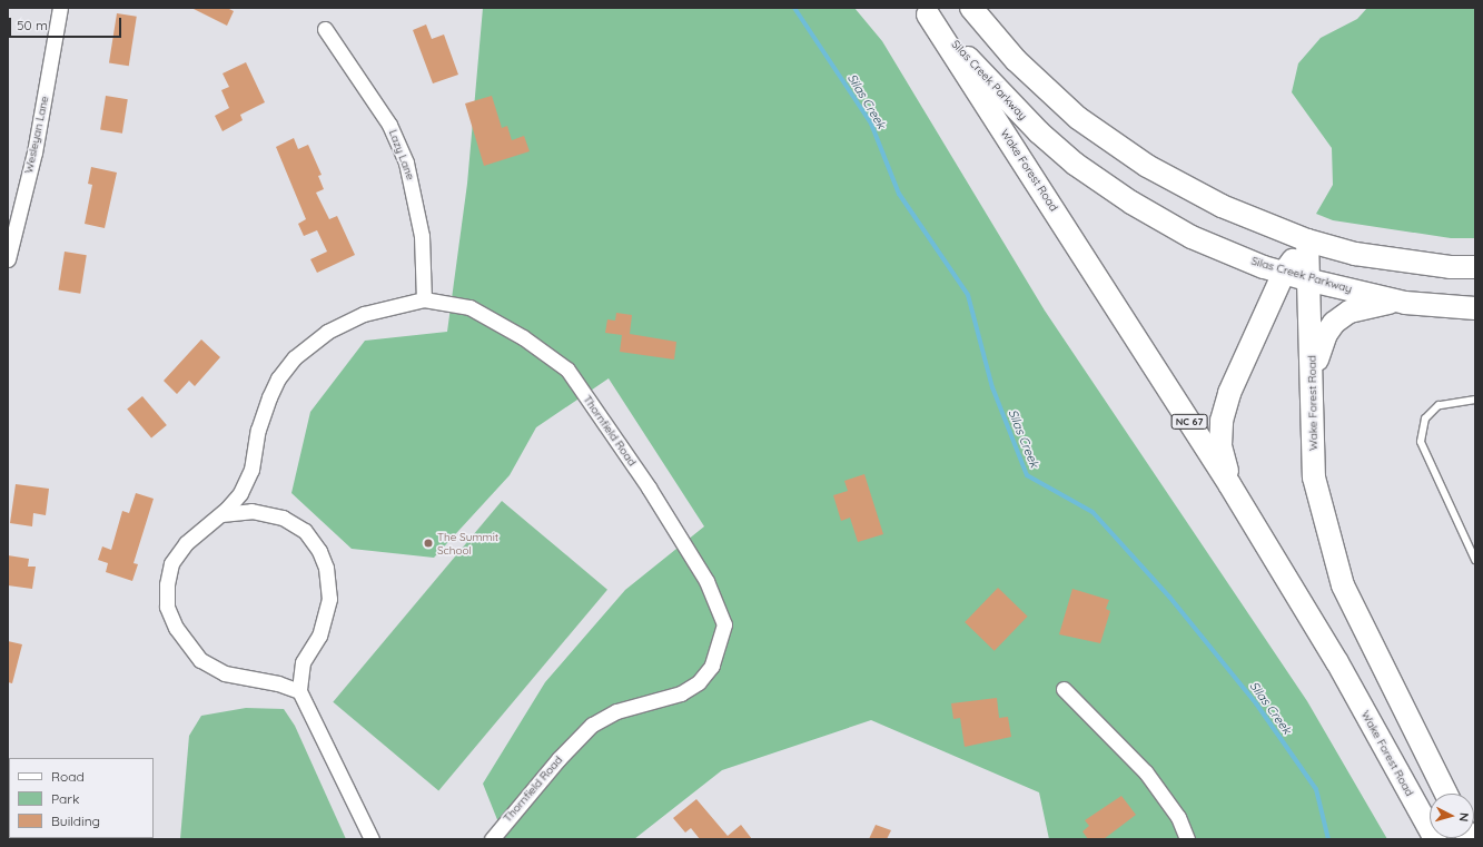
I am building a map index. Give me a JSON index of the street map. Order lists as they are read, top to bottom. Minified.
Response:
{"streets":{"main road":["Silas Creek Parkway","Wake Forest Road","NC 67"],"street":["Wesleyan Lane","Lazy Lane","Thornfield Road"]},"crossings":[["Silas Creek Parkway","Wake Forest Road"],["Lazy Lane","Thornfield Road"]],"water":["Silas Creek"],"places":["The Summit School"],"legend":["Road","Park","Building"],"scale_bar":"50 m","north":"right"}
